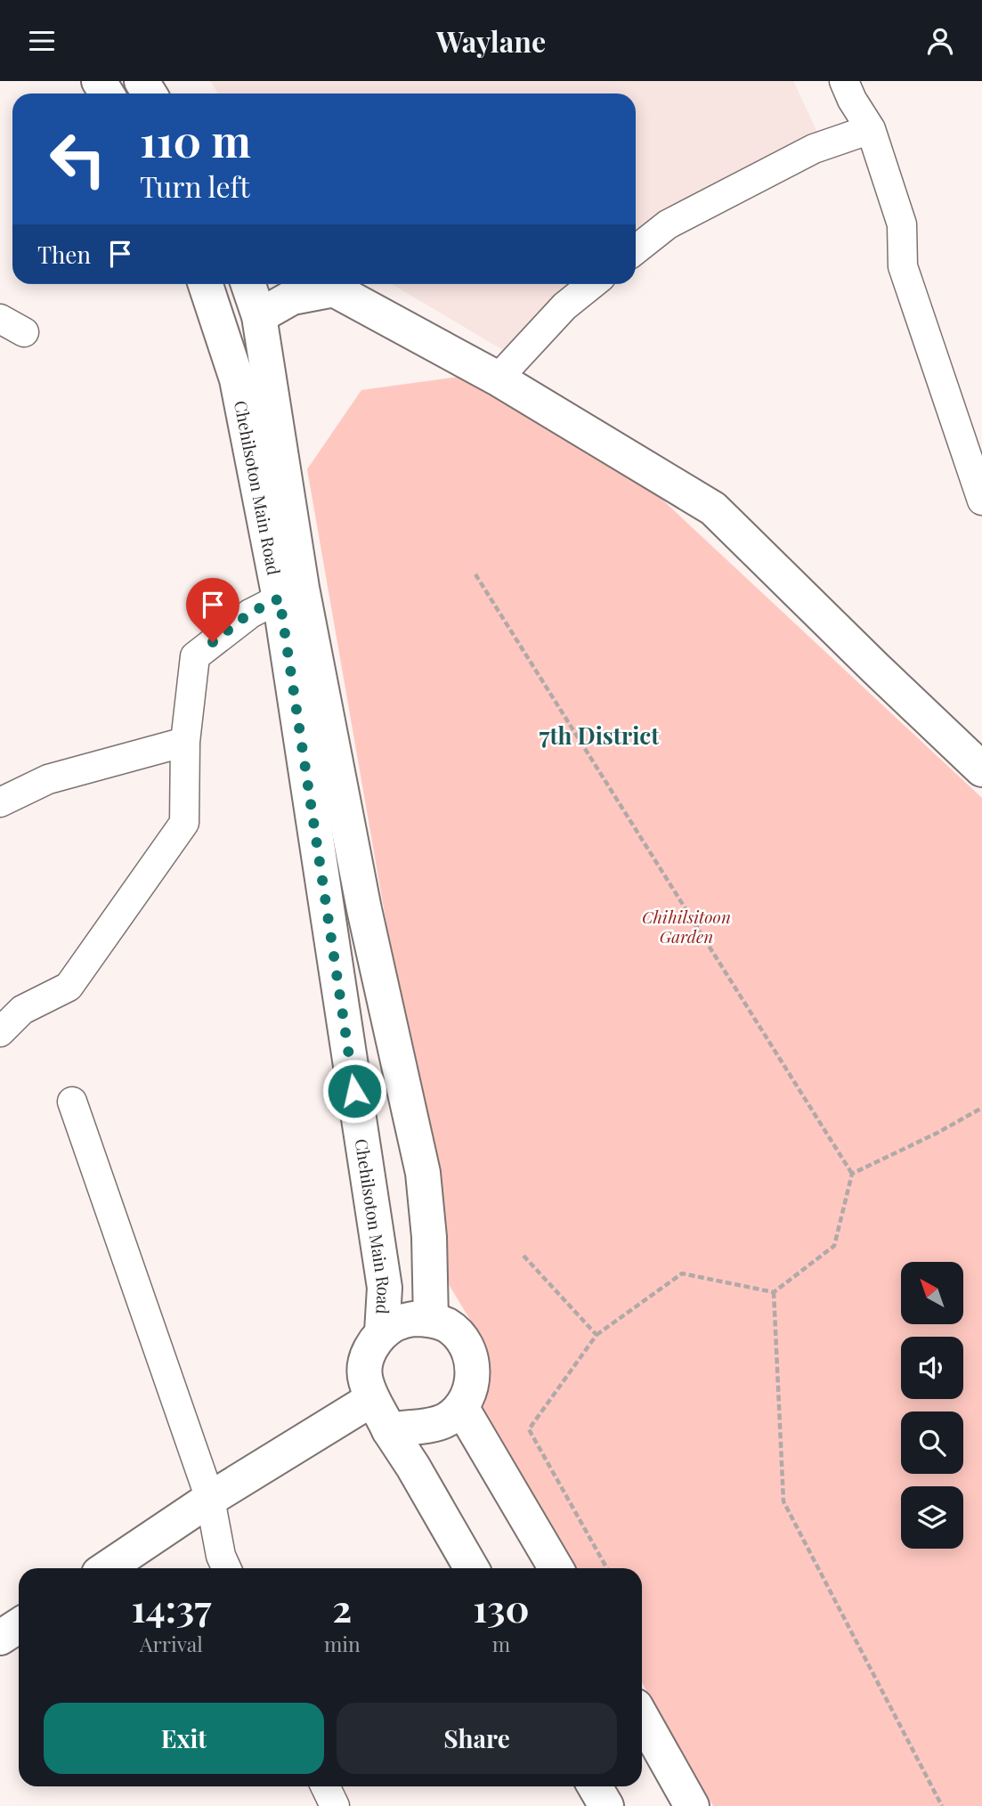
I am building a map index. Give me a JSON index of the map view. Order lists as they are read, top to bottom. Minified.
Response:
{"streets":{"main road":["Chehilsoton Main Road"]},"districts":["7th District"],"parks":["Chihilsitoon Garden"],"north":"top left","page":{"header":"Waylane","turn":["110 m","Turn left"],"then":"Then","eta":["14:37","Arrival","2","min","130","m"],"buttons":["Exit","Share"]}}
